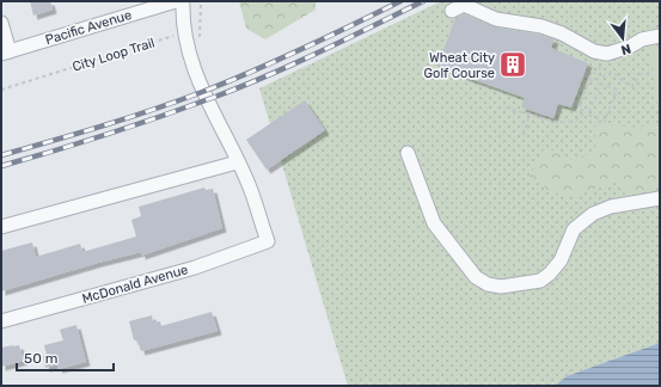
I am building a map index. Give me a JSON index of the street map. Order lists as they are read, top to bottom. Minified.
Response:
{"streets":{"street":["Pacific Avenue","McDonald Avenue"],"path":["City Loop Trail"]},"places":{"building":["Wheat City Golf Course"]},"scale_bar":"50 m","north":"bottom"}
